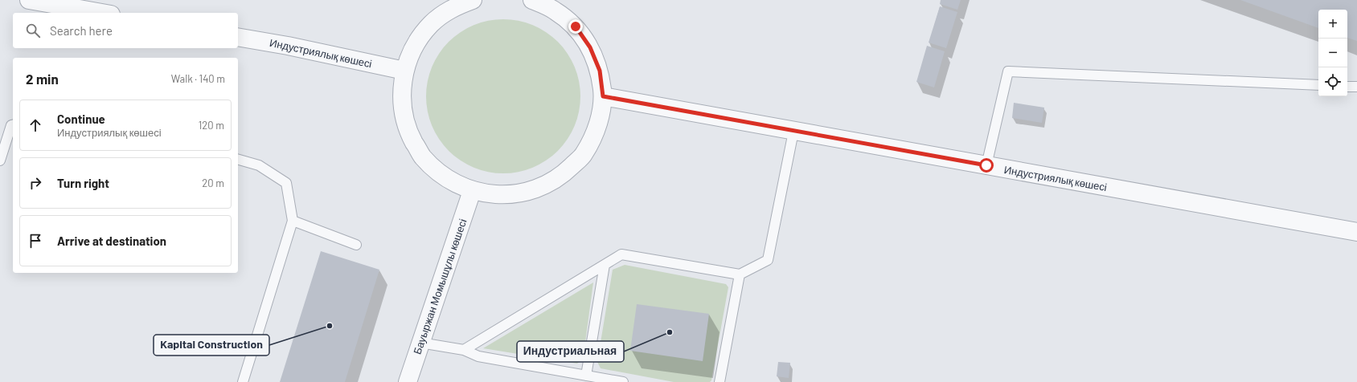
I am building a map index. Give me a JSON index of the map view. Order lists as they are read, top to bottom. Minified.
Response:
{"streets":{"street":["Индустриялық көшесі","Бауыржан Момышұлы көшесі"]},"places":["Kapital Construction","Индустриальная"],"page":{"map_buttons":["+","−"],"search":"Search here","heading":["2 min","Walk · 140 m"],"list":[["Continue","Индустриялық көшесі","120 m"],["Turn right","20 m"],"Arrive at destination"]}}
